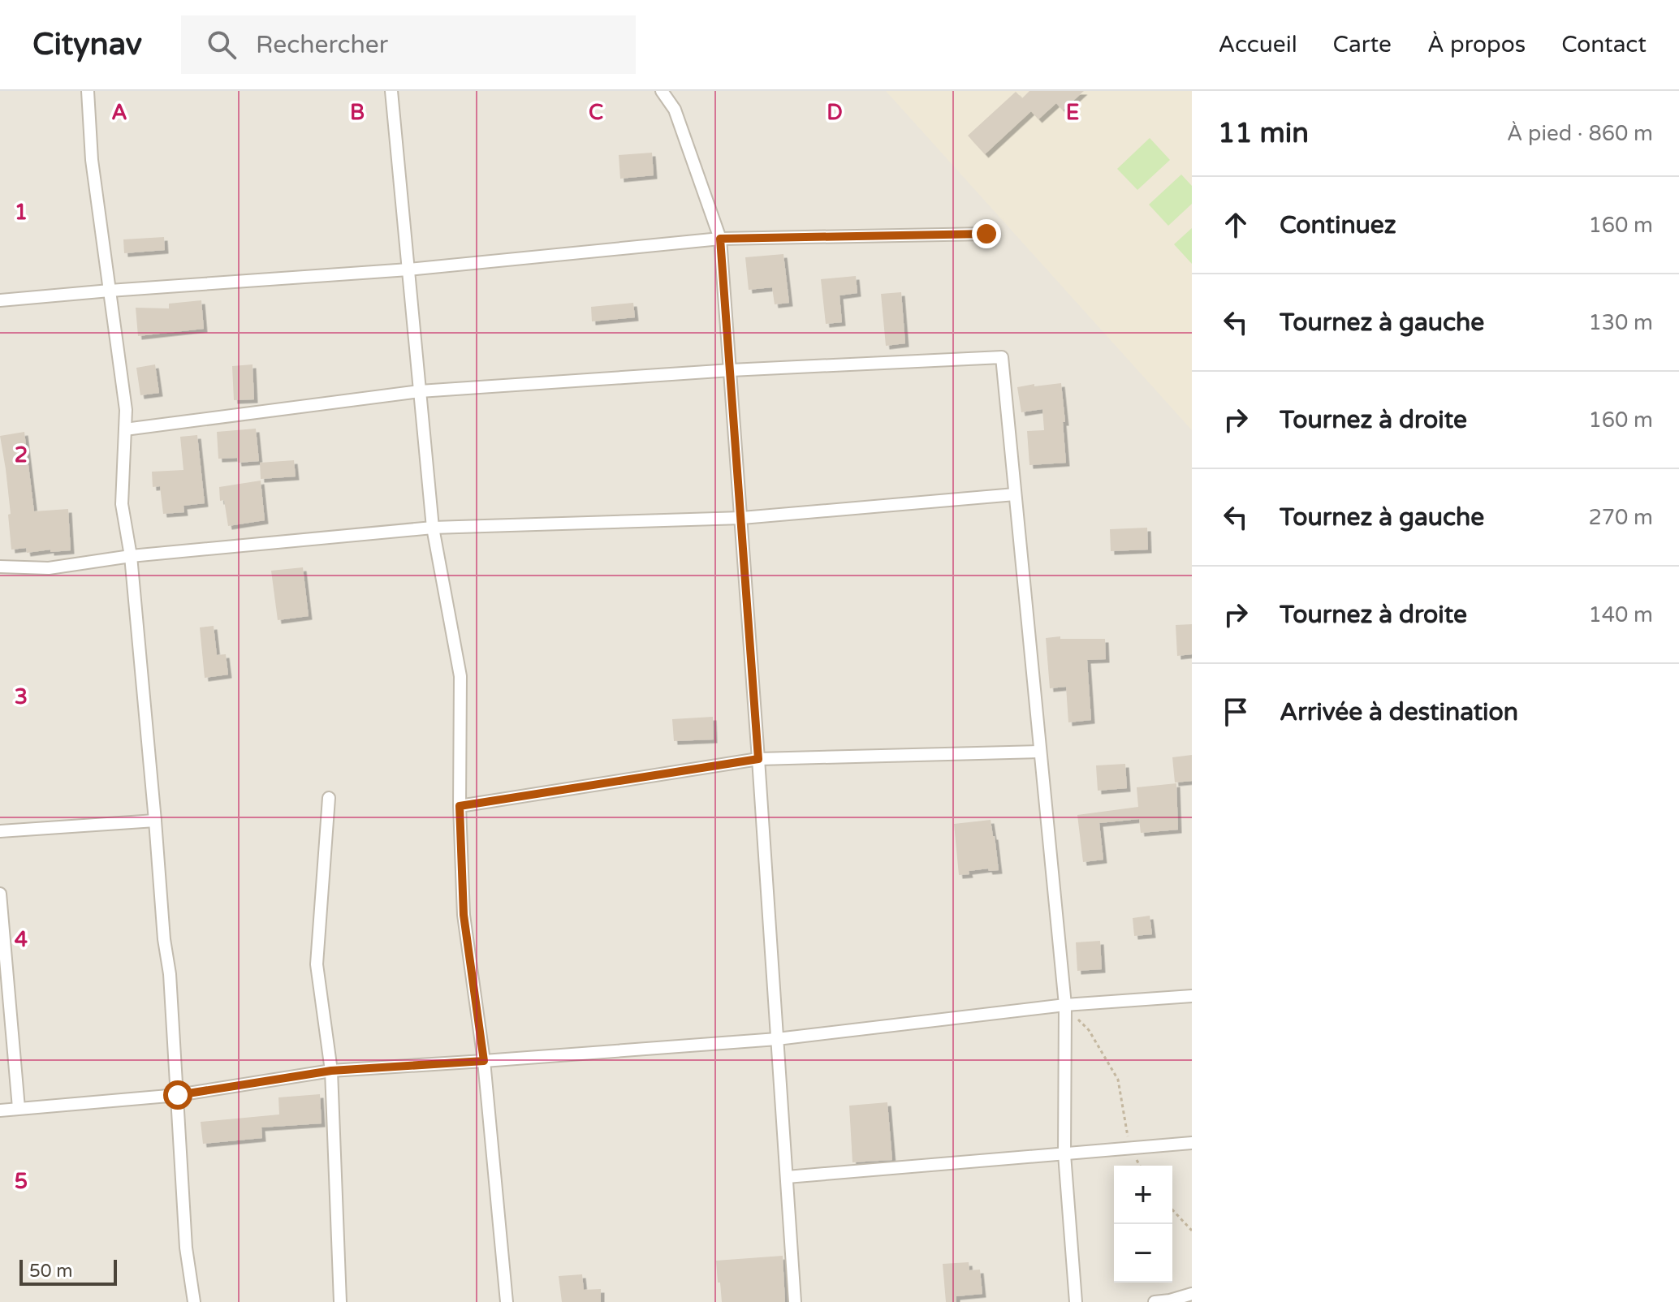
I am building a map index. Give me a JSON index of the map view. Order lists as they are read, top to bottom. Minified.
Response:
{"scale_bar":"50 m","page":{"header":"Citynav","search":"Rechercher","nav":["Accueil","Carte","À propos","Contact"],"heading":["11 min","À pied · 860 m"],"list":[["Continuez","160 m"],["Tournez à gauche","130 m"],["Tournez à droite","160 m"],["Tournez à gauche","270 m"],["Tournez à droite","140 m"],"Arrivée à destination"],"map_buttons":["+","−"],"scale":"50 m"},"grid":{"columns":["A","B","C","D","E"],"rows":["1","2","3","4","5"]}}
